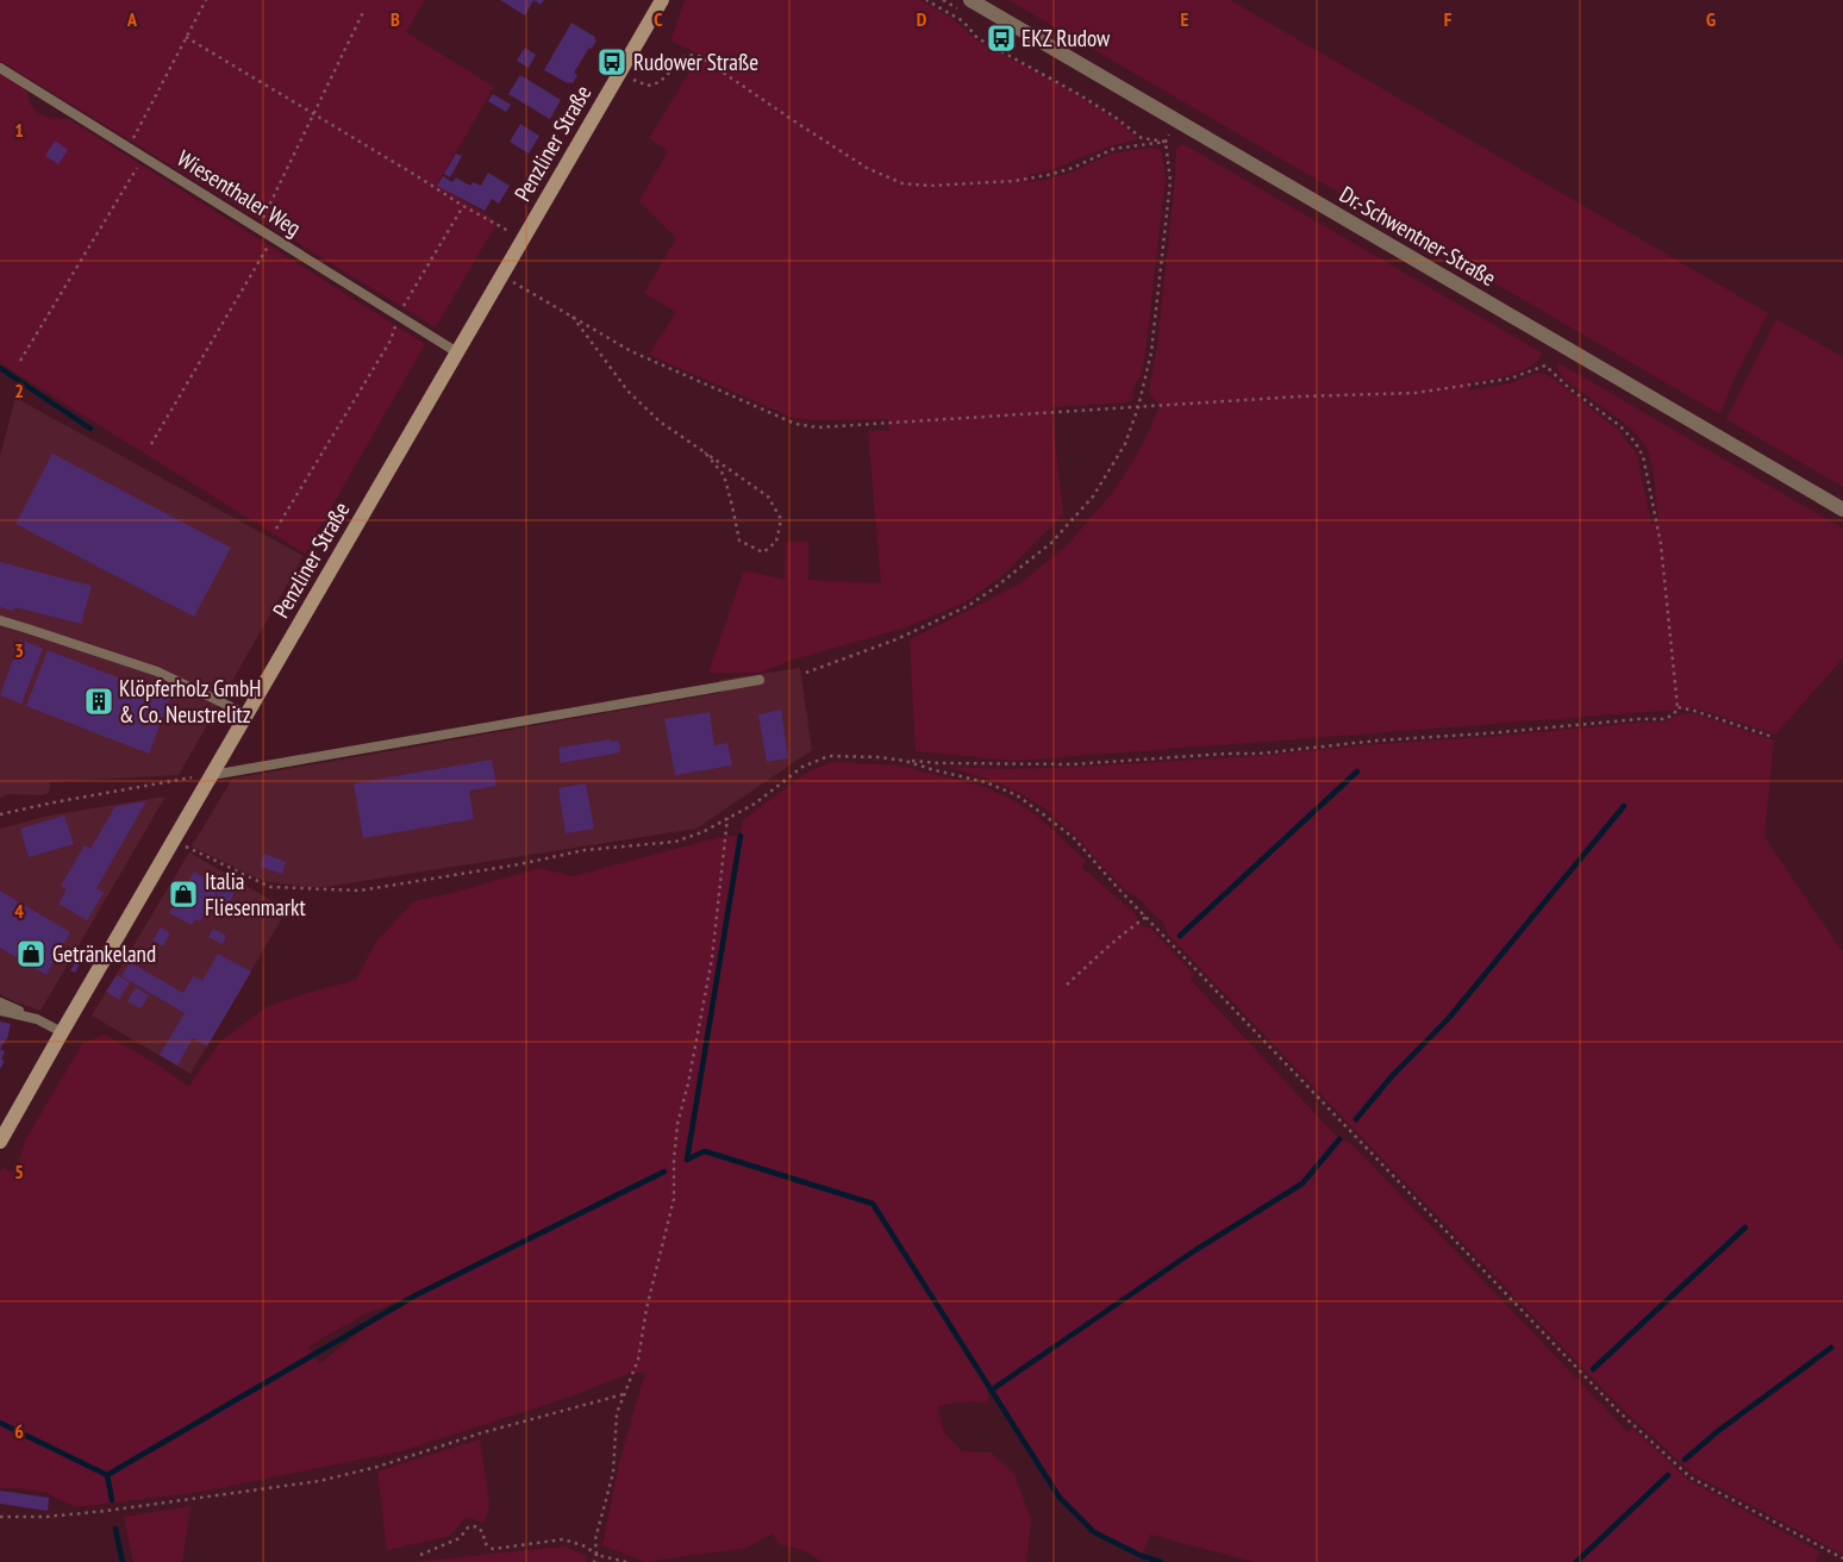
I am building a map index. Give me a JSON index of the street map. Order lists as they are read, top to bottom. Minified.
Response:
{"streets":{"main road":["Penzliner Straße"],"street":["Dr.-Schwentner-Straße"],"lane":["Wiesenthaler Weg"]},"crossings":[["Penzliner Straße","Wiesenthaler Weg"]],"places":{"bus stop":["EKZ Rudow","Rudower Straße"],"building":["Klöpferholz GmbH & Co. Neustrelitz"],"shop":["Italia Fliesenmarkt","Getränkeland"]},"grid":{"columns":["A","B","C","D","E","F","G"],"rows":["1","2","3","4","5","6"]}}
